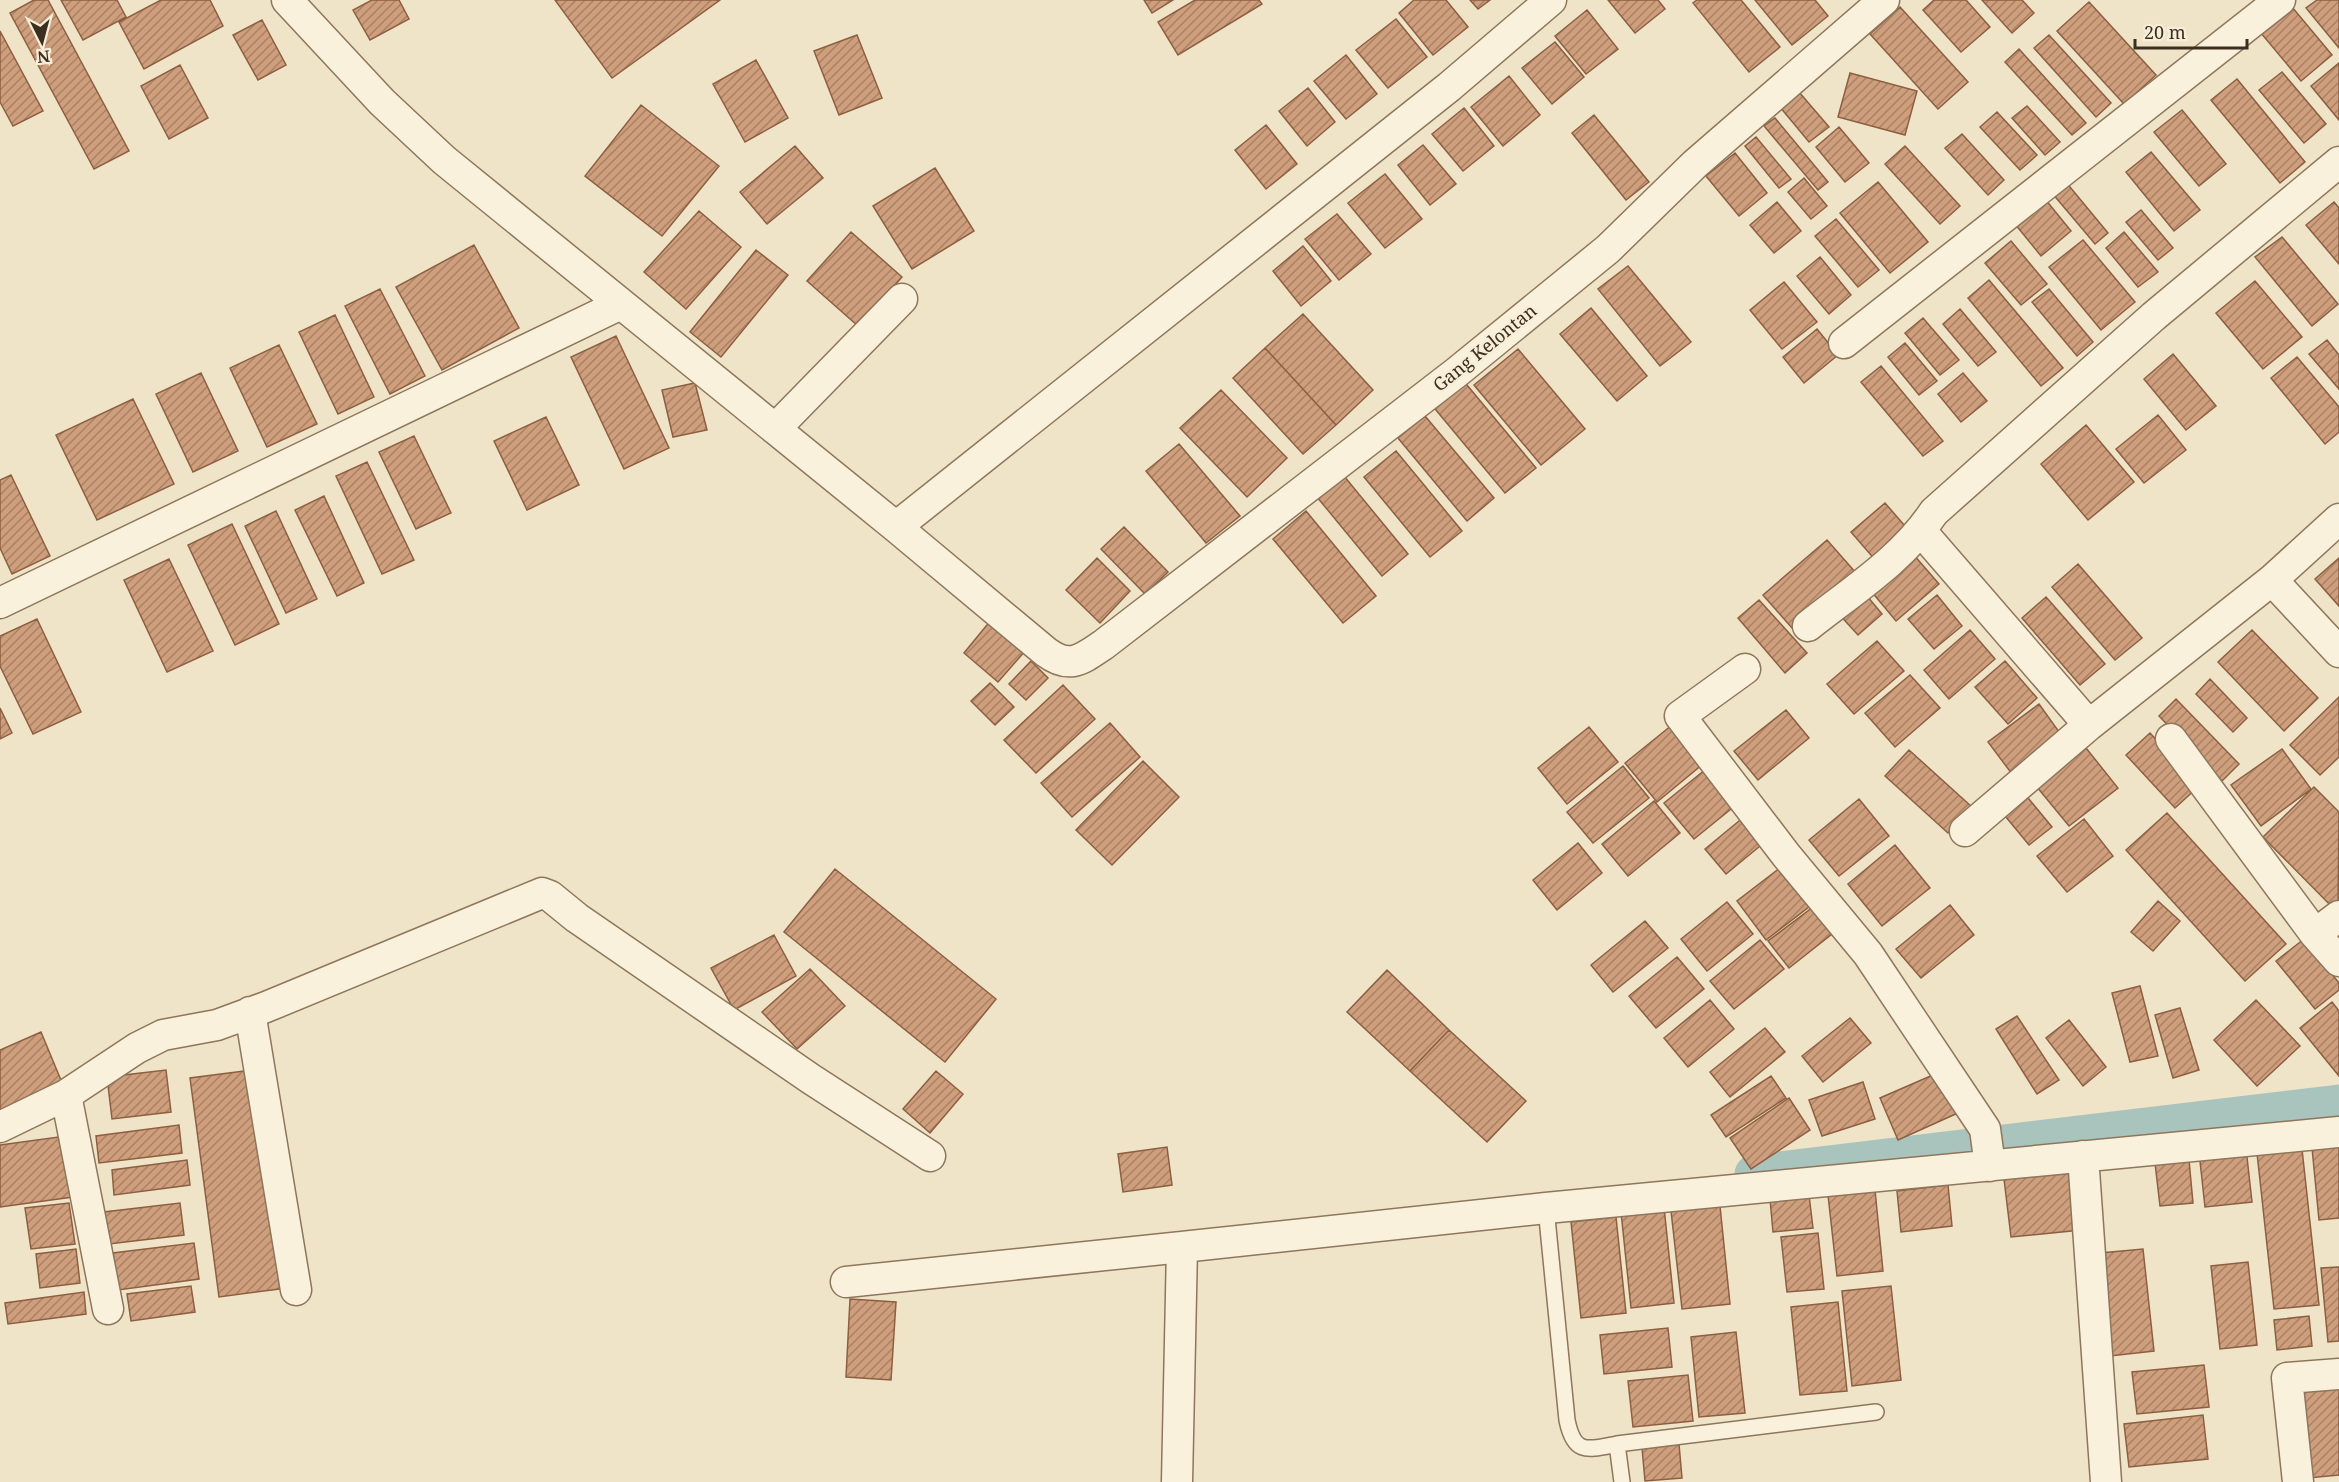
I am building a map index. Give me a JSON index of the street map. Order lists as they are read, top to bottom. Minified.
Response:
{"streets":{"street":["Gang Kelontan"]},"scale_bar":"20 m","north":"bottom"}
